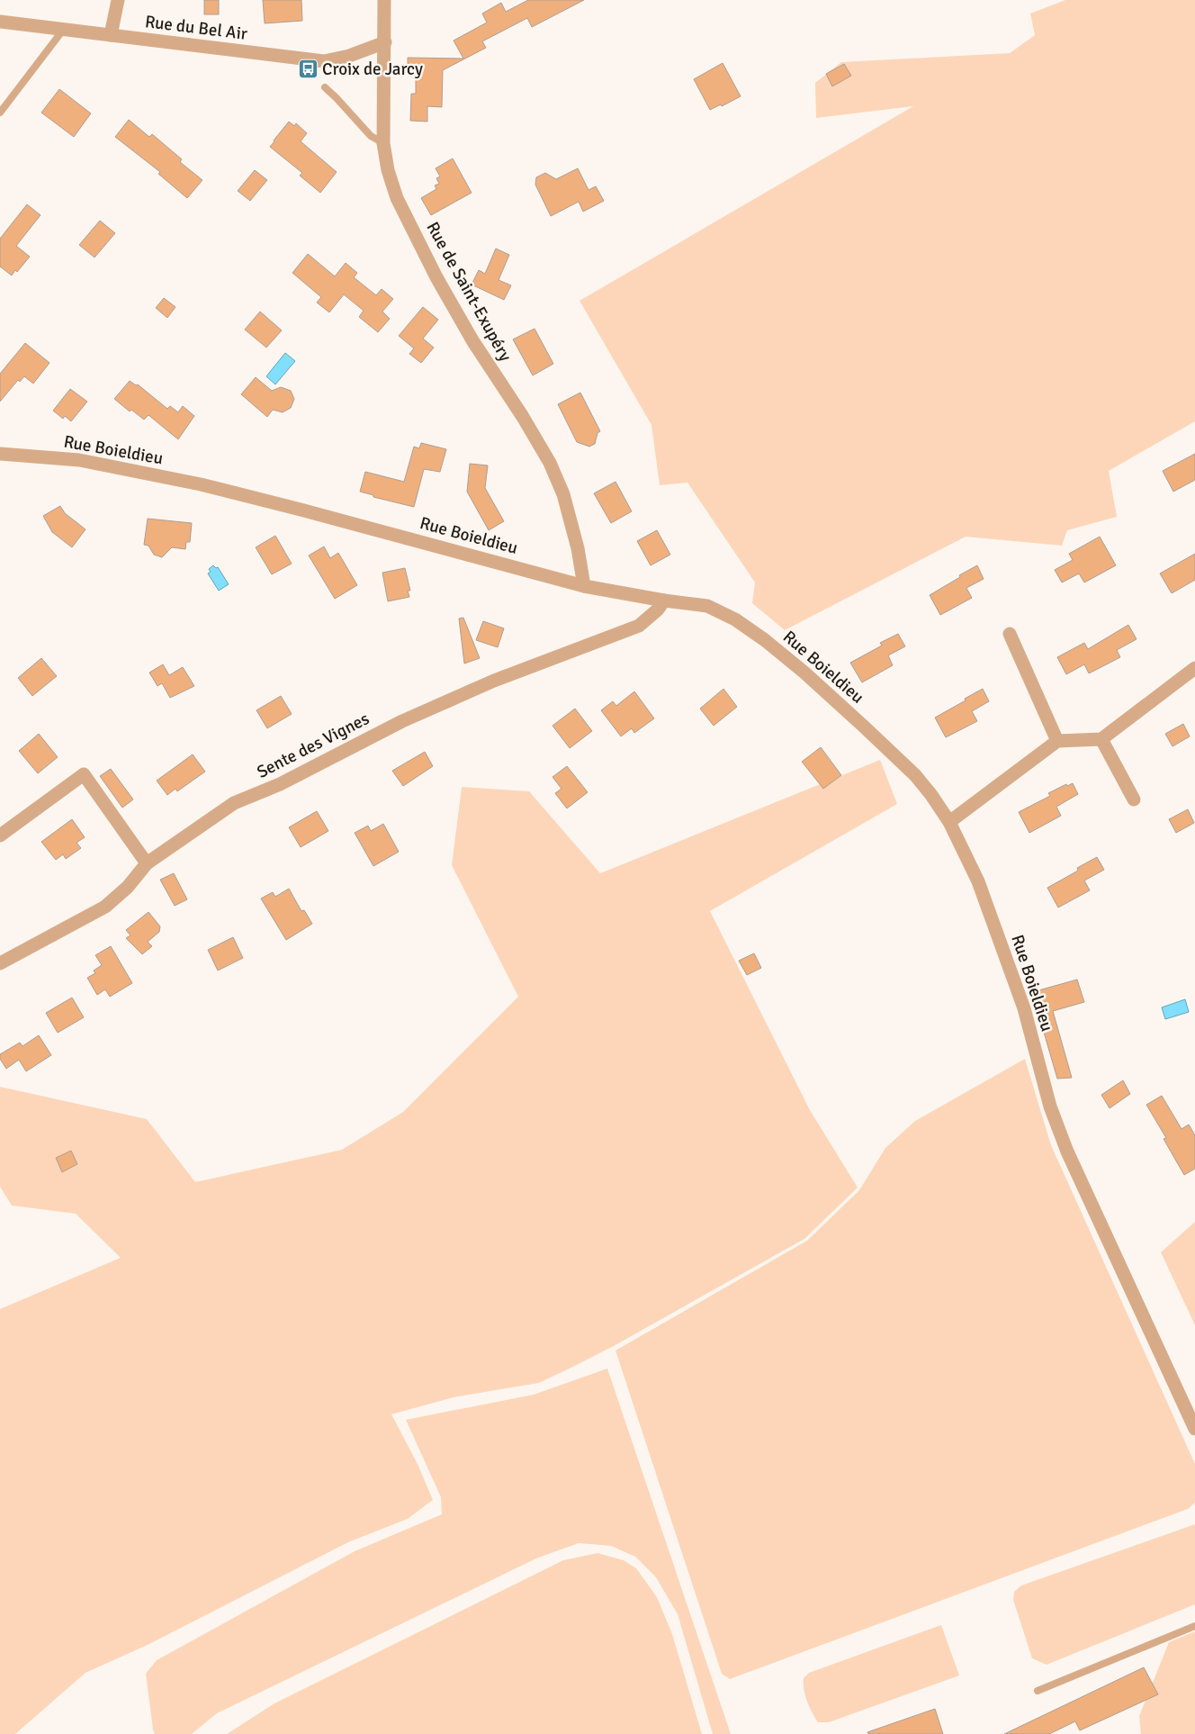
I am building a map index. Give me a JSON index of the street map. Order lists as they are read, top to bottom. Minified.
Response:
{"streets":{"street":["Rue du Bel Air","Rue de Saint-Exupéry","Rue Boieldieu","Sente des Vignes"]},"crossings":[["Rue du Bel Air","Rue de Saint-Exupéry"],["Rue de Saint-Exupéry","Rue Boieldieu"],["Rue Boieldieu","Sente des Vignes"]],"places":{"bus stop":["Croix de Jarcy"]}}
